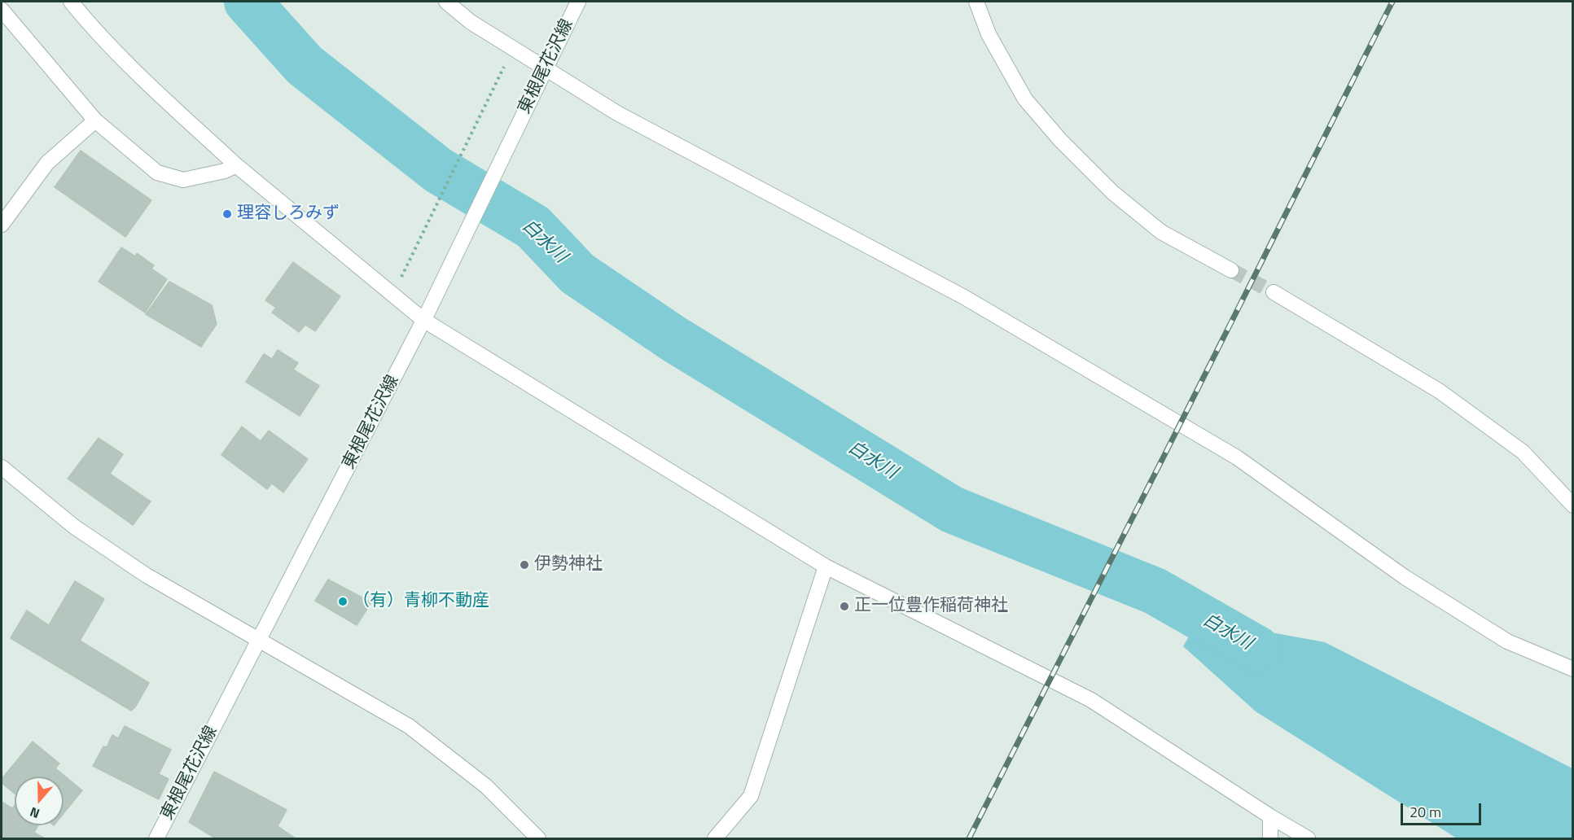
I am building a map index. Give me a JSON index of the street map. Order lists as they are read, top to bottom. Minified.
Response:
{"streets":{"street":["東根尾花沢線"]},"water":["白水川"],"places":["理容しろみず","伊勢神社","（有）青柳不動産","正一位豊作稲荷神社"],"scale_bar":"20 m","north":"bottom"}
